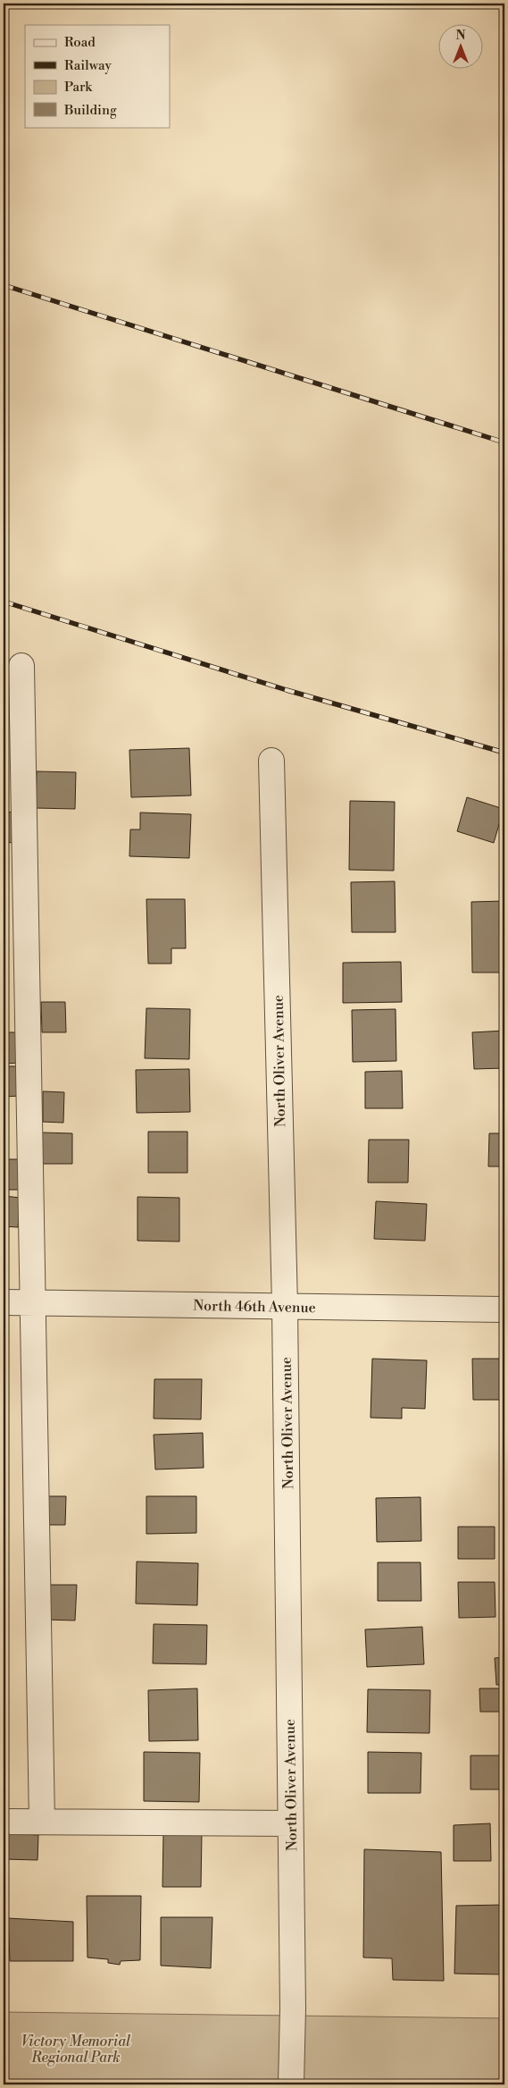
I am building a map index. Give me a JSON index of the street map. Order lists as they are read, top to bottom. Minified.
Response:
{"streets":{"street":["North Oliver Avenue","North 46th Avenue"]},"crossings":[["North Oliver Avenue","North 46th Avenue"]],"parks":["Victory Memorial Regional Park"],"legend":["Road","Railway","Park","Building"],"north":"top"}
